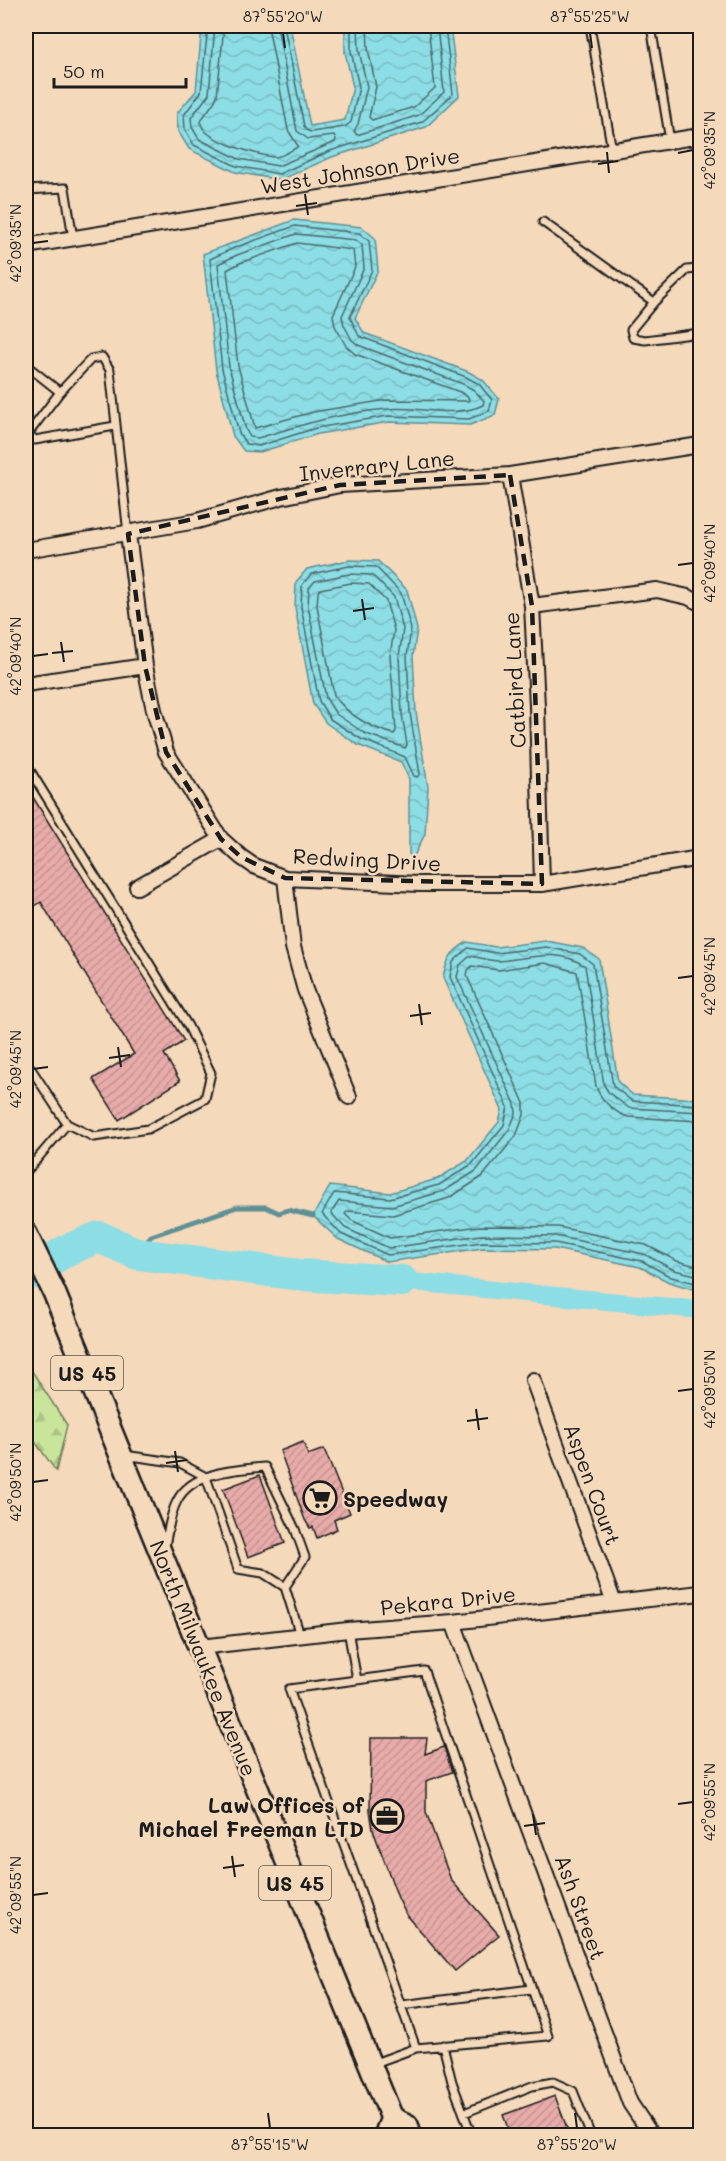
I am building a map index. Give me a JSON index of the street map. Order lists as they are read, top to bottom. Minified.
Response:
{"streets":{"main road":["US 45","North Milwaukee Avenue"],"street":["West Johnson Drive","Inverrary Lane","Catbird Lane","Redwing Drive","Aspen Court","Pekara Drive","Ash Street"]},"crossings":[["Inverrary Lane","Catbird Lane"],["Inverrary Lane","Redwing Drive"],["Catbird Lane","Redwing Drive"],["Aspen Court","Pekara Drive"],["Pekara Drive","North Milwaukee Avenue"],["Pekara Drive","Ash Street"]],"places":{"supermarket":["Speedway"],"office":["Law Offices of Michael Freeman LTD"]},"scale_bar":"50 m","coordinates":["87°55'20\"W","87°55'25\"W","42°09'35\"N","42°09'40\"N","42°09'45\"N","42°09'50\"N","42°09'55\"N","87°55'15\"W"]}
